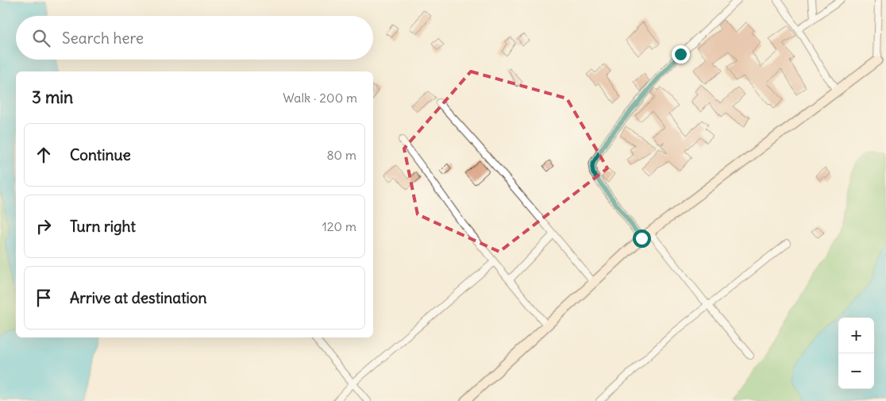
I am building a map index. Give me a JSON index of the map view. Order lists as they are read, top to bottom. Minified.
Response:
{"page":{"search":"Search here","heading":["3 min","Walk · 200 m"],"list":[["Continue","80 m"],["Turn right","120 m"],"Arrive at destination"],"map_buttons":["+","−"]}}
